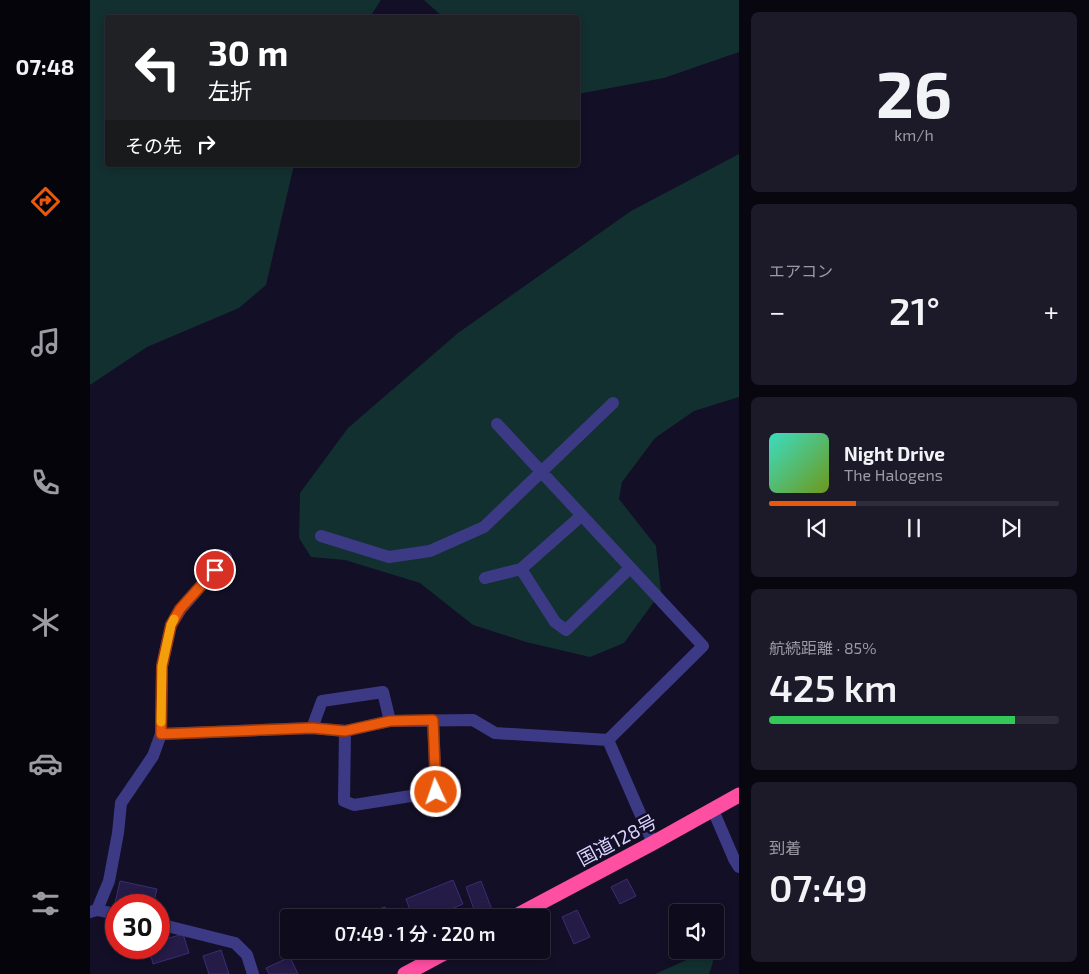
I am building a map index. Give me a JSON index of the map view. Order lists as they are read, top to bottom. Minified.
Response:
{"streets":{"highway":["国道128号"]},"page":{"tabs":"07:48","tile":[["26","km/h"],"エアコン",["航続距離 · 85%","425 km"],["到着","07:49"]],"turn":["30 m","左折"],"then":"その先","heat":["−","21°","+"],"song":["Night Drive","The Halogens"],"limit":"30","trip":"07:49 · 1 分 · 220 m"}}
